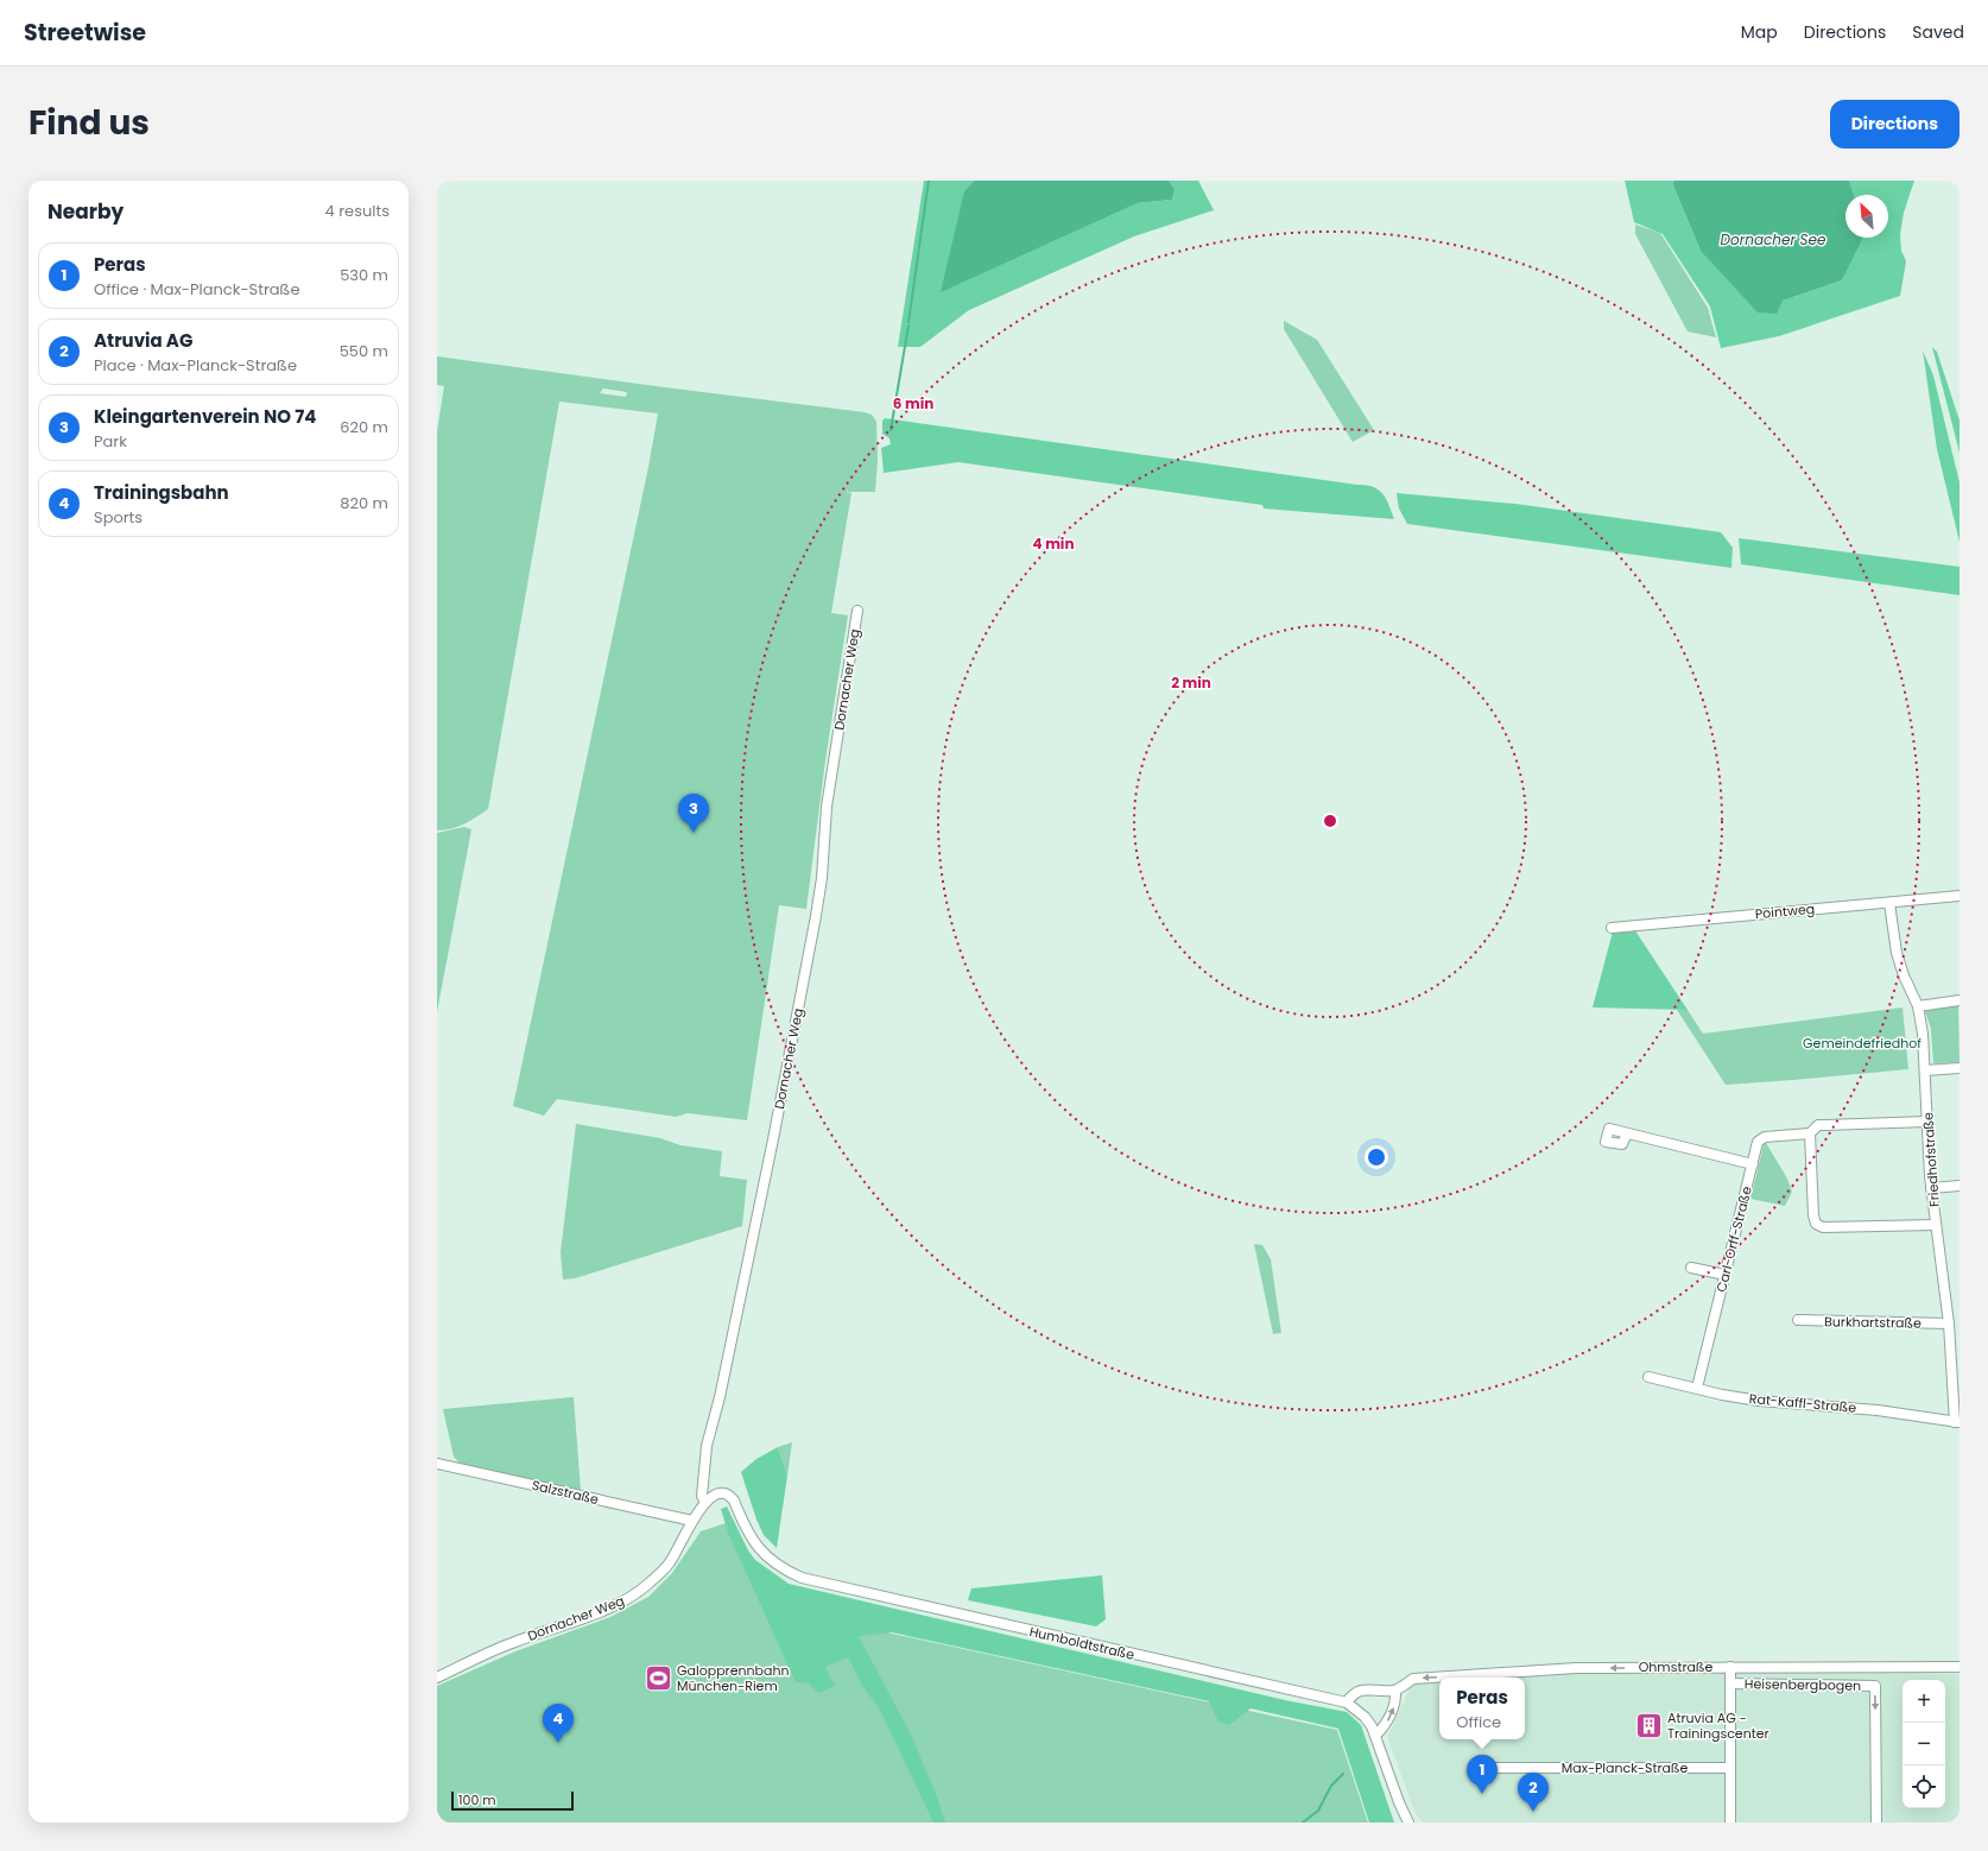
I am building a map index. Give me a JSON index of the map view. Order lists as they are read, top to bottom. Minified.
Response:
{"streets":{"street":["Dornacher Weg","Pointweg","Friedhofstraße","Carl-Orff-Straße","Burkhartstraße","Rat-Kaffl-Straße","Salzstraße","Humboldtstraße","Ohmstraße","Heisenbergbogen","Max-Planck-Straße"]},"crossings":[["Dornacher Weg","Salzstraße"],["Dornacher Weg","Humboldtstraße"],["Pointweg","Friedhofstraße"],["Friedhofstraße","Carl-Orff-Straße"],["Friedhofstraße","Burkhartstraße"],["Friedhofstraße","Rat-Kaffl-Straße"],["Carl-Orff-Straße","Rat-Kaffl-Straße"],["Ohmstraße","Heisenbergbogen"]],"one_way":["Ohmstraße","Heisenbergbogen"],"water":["Dornacher See"],"parks":["Gemeindefriedhof"],"places":{"sports":["Galopprennbahn München-Riem"],"building":["Atruvia AG - Trainingscenter"]},"scale_bar":"100 m","north":"top left","page":{"header":"Streetwise","nav":["Map","Directions","Saved"],"title":"Find us","buttons":"Directions","heading":["Nearby","4 results"],"list":[{"mark":"1","name":"Peras","note":"Office · Max-Planck-Straße","value":"530 m"},{"mark":"2","name":"Atruvia AG","note":"Place · Max-Planck-Straße","value":"550 m"},{"mark":"3","name":"Kleingartenverein NO 74","note":"Park","value":"620 m"},{"mark":"4","name":"Trainingsbahn","note":"Sports","value":"820 m"}],"pins":["3","4","1","2"],"popup":["Peras","Office"],"map_buttons":["+","−"],"scale":"100 m"},"rings":["6 min","4 min","2 min"]}
